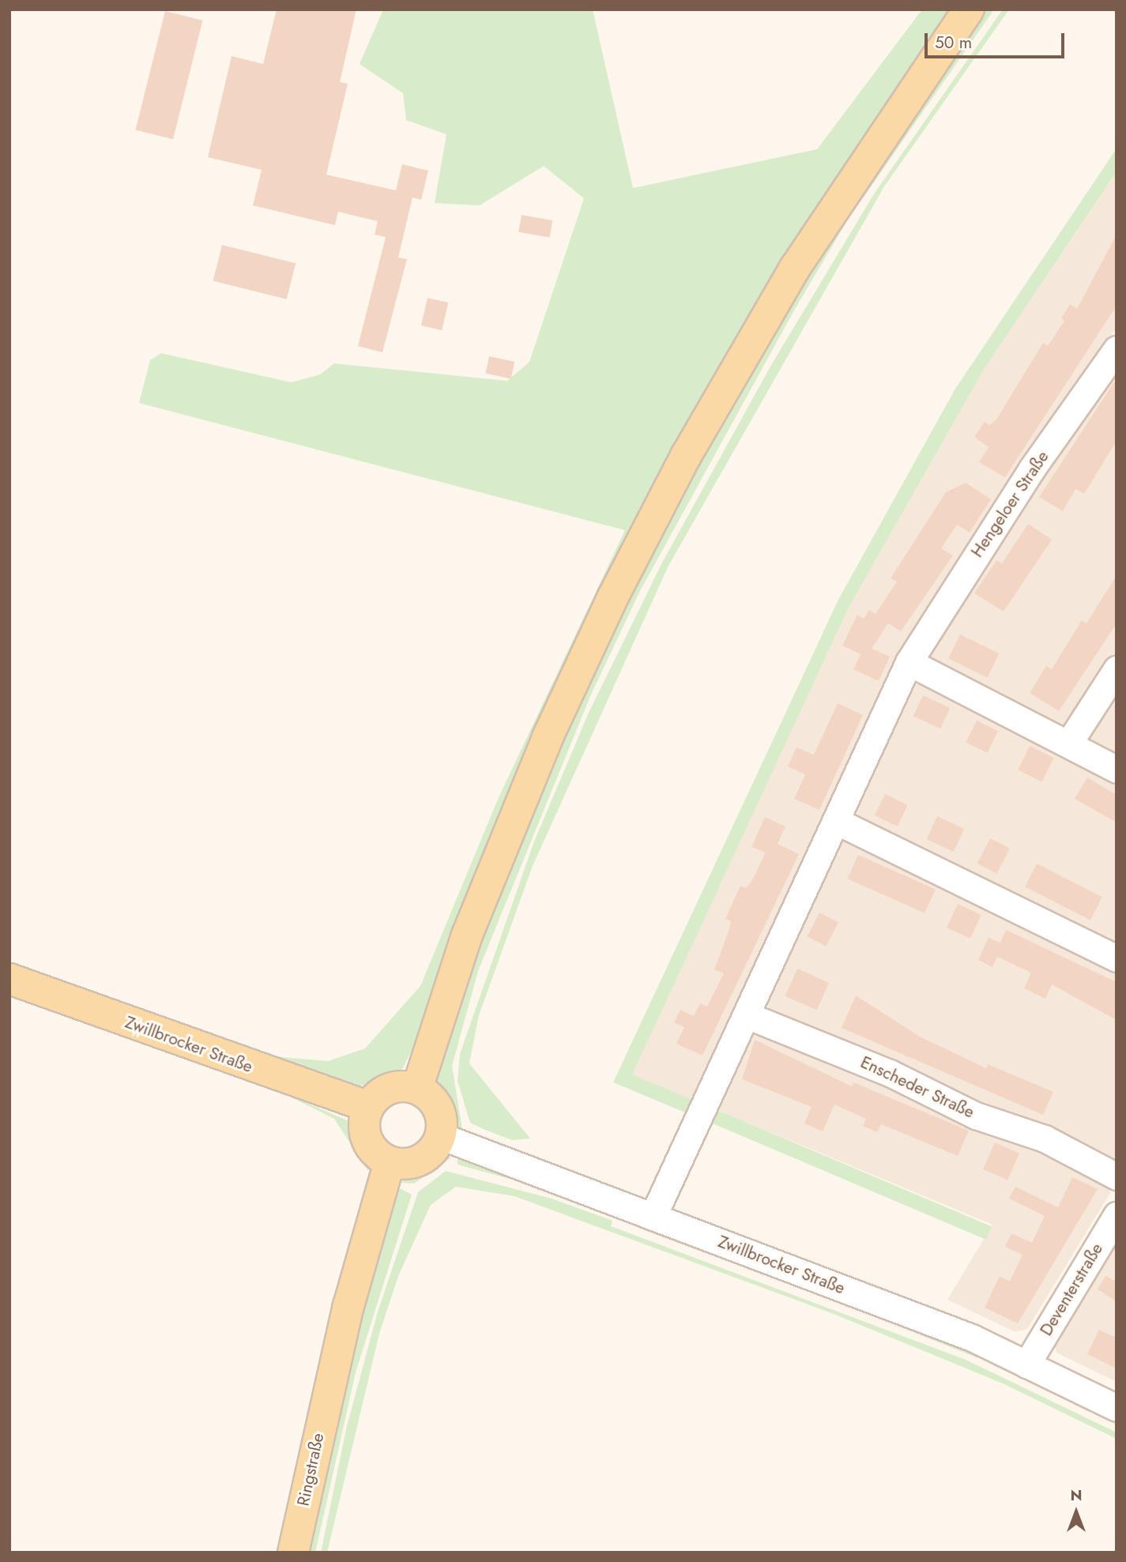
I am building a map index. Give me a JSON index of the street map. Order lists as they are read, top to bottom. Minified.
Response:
{"streets":{"main road":["Zwillbrocker Straße","Ringstraße"],"street":["Hengeloer Straße","Enscheder Straße","Deventerstraße"]},"crossings":[["Zwillbrocker Straße","Deventerstraße"],["Zwillbrocker Straße","Ringstraße"]],"scale_bar":"50 m","north":"top"}
